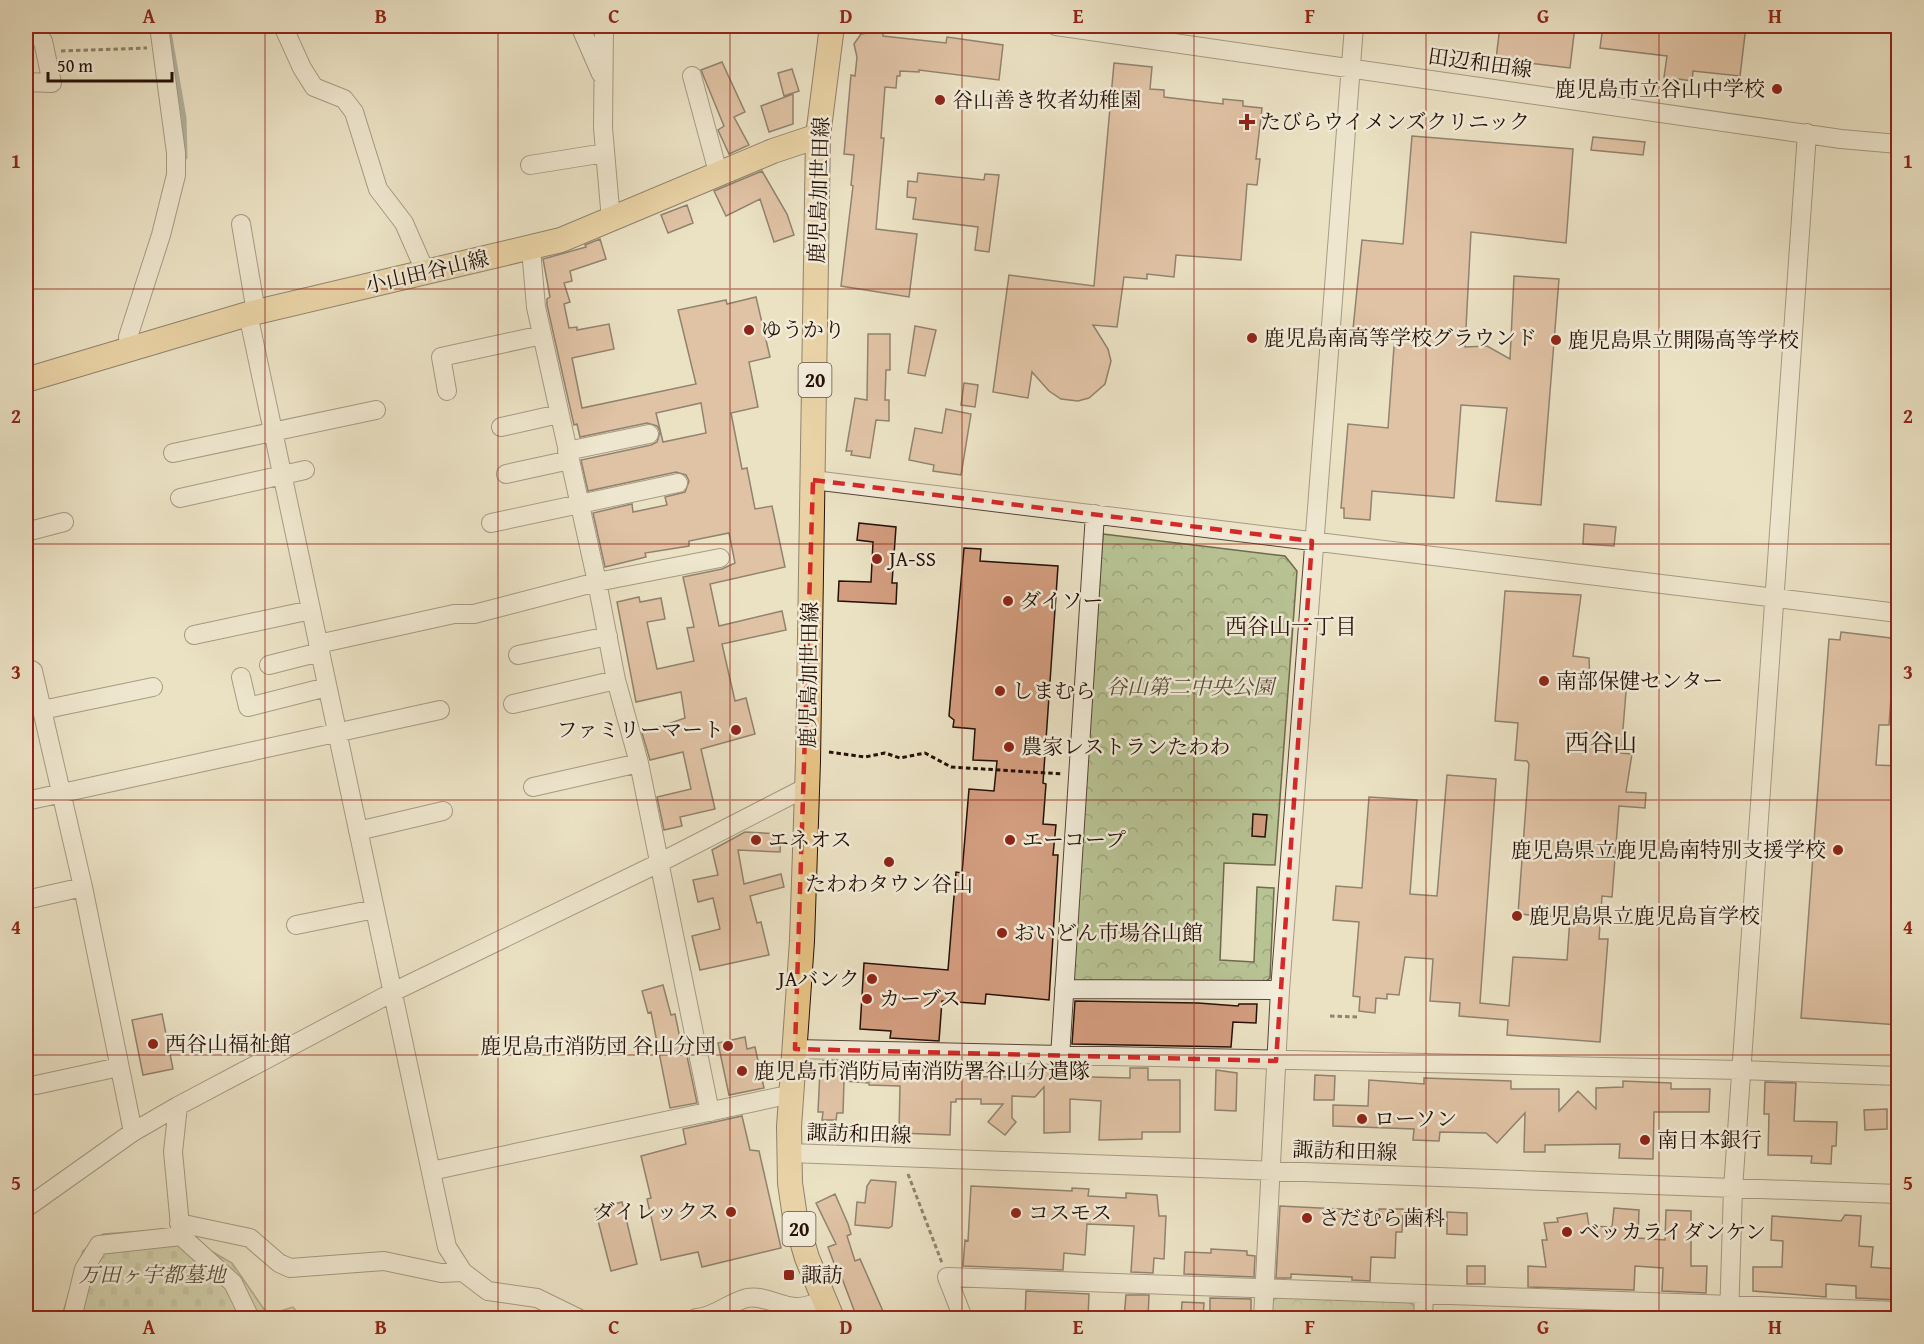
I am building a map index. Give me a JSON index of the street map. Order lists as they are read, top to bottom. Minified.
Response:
{"streets":{"main road":["鹿児島加世田線","小山田谷山線","20"],"street":["田辺和田線","諏訪和田線"]},"crossings":[["鹿児島加世田線","小山田谷山線"],["鹿児島加世田線","諏訪和田線"]],"districts":["西谷山一丁目","西谷山"],"parks":["谷山第二中央公園","万田ヶ宇都墓地"],"places":{"other":["鹿児島市立谷山中学校","谷山善き牧者幼稚園","ゆうかり","鹿児島南高等学校グラウンド","鹿児島県立開陽高等学校","JA-SS","ダイソー","南部保健センター","しまむら","ファミリーマート","農家レストランたわわ","エネオス","エーコープ","鹿児島県立鹿児島南特別支援学校","たわわタウン谷山","鹿児島県立鹿児島盲学校","おいどん市場谷山館","JAバンク","カーブス","西谷山福祉館","鹿児島市消防団 谷山分団","鹿児島市消防局南消防署谷山分遣隊","ローソン","南日本銀行","ダイレックス","コスモス","さだむら歯科","ベッカライダンケン"],"health":["たびらウイメンズクリニック"],"transit":["諏訪"]},"scale_bar":"50 m","grid":{"columns":["A","B","C","D","E","F","G","H"],"rows":["1","2","3","4","5"]}}
